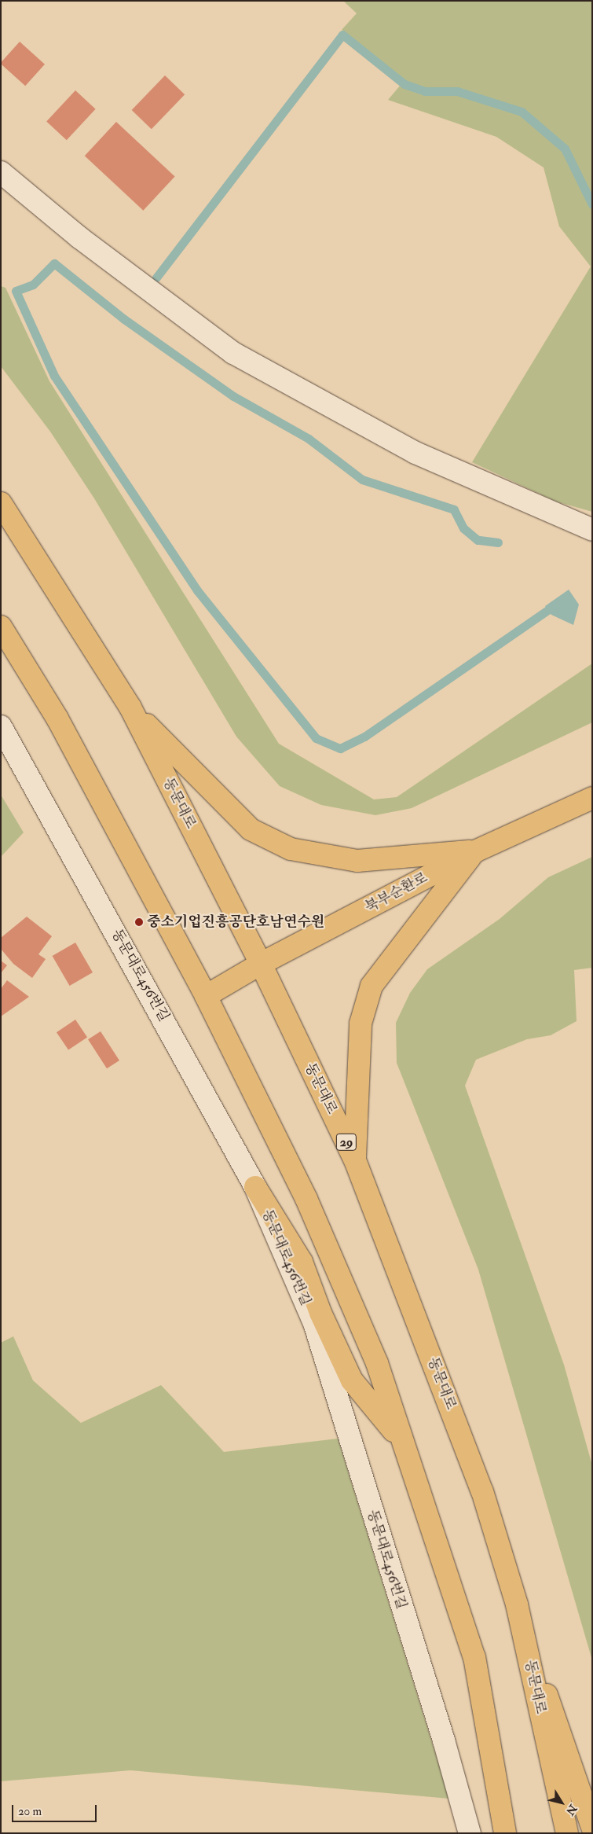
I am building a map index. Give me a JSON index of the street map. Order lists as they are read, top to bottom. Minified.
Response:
{"streets":{"main road":["동문대로","북부순환로","29"],"street":["동문대로456번길"]},"crossings":[["동문대로","북부순환로"]],"places":["중소기업진흥공단호남연수원"],"scale_bar":"20 m","north":"bottom right"}
